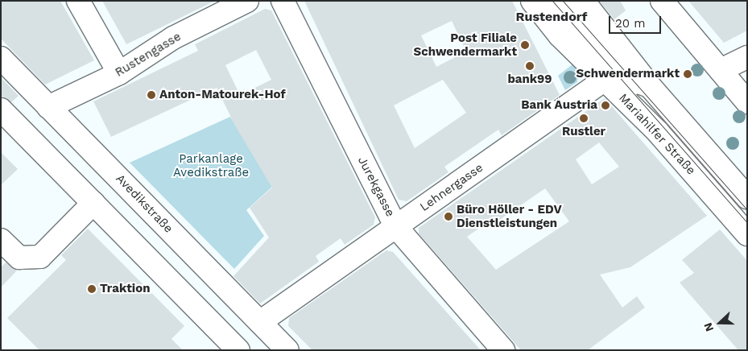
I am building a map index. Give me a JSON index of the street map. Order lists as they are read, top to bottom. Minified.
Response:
{"streets":{"street":["Rustengasse","Mariahilfer Straße","Jurekgasse","Lehnergasse","Avedikstraße"]},"crossings":[["Rustengasse","Avedikstraße"],["Jurekgasse","Lehnergasse"],["Lehnergasse","Avedikstraße"]],"districts":["Rustendorf"],"parks":["Parkanlage Avedikstraße"],"places":["Post Filiale Schwendermarkt","bank99","Schwendermarkt","Anton-Matourek-Hof","Bank Austria","Rustler","Büro Höller - EDV Dienstleistungen","Traktion"],"scale_bar":"20 m","north":"left"}
